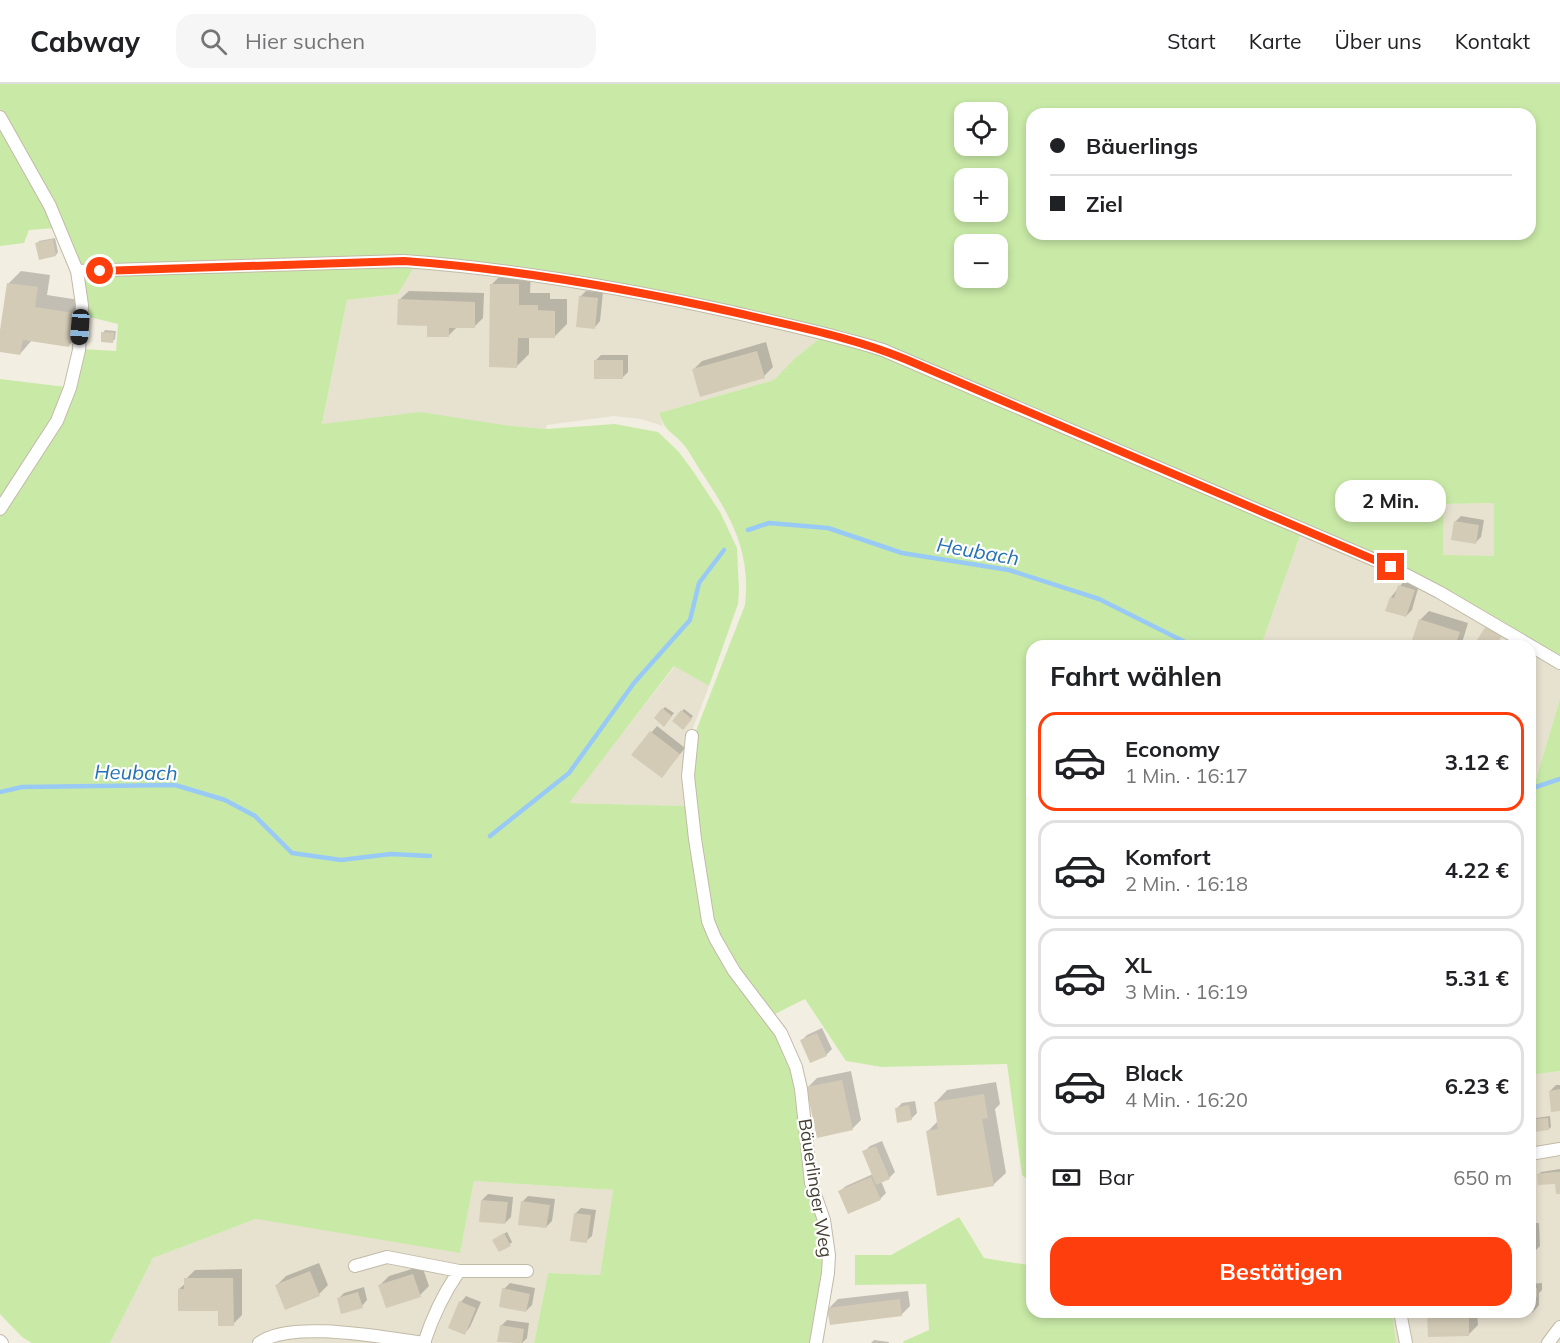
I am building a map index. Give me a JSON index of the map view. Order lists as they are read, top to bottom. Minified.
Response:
{"streets":{"street":["Bäuerlinger Weg"]},"water":["Heubach"],"page":{"header":"Cabway","search":"Hier suchen","nav":["Start","Karte","Über uns","Kontakt"],"map_buttons":["+","−"],"banner":["Bäuerlings","Ziel"],"bubble":"2 Min.","heading":"Fahrt wählen","list":[{"name":"Economy","note":"1 Min. · 16:17","value":"3.12 €"},{"name":"Komfort","note":"2 Min. · 16:18","value":"4.22 €"},{"name":"XL","note":"3 Min. · 16:19","value":"5.31 €"},{"name":"Black","note":"4 Min. · 16:20","value":"6.23 €"}],"pay":["Bar","650 m"],"buttons":"Bestätigen"}}
